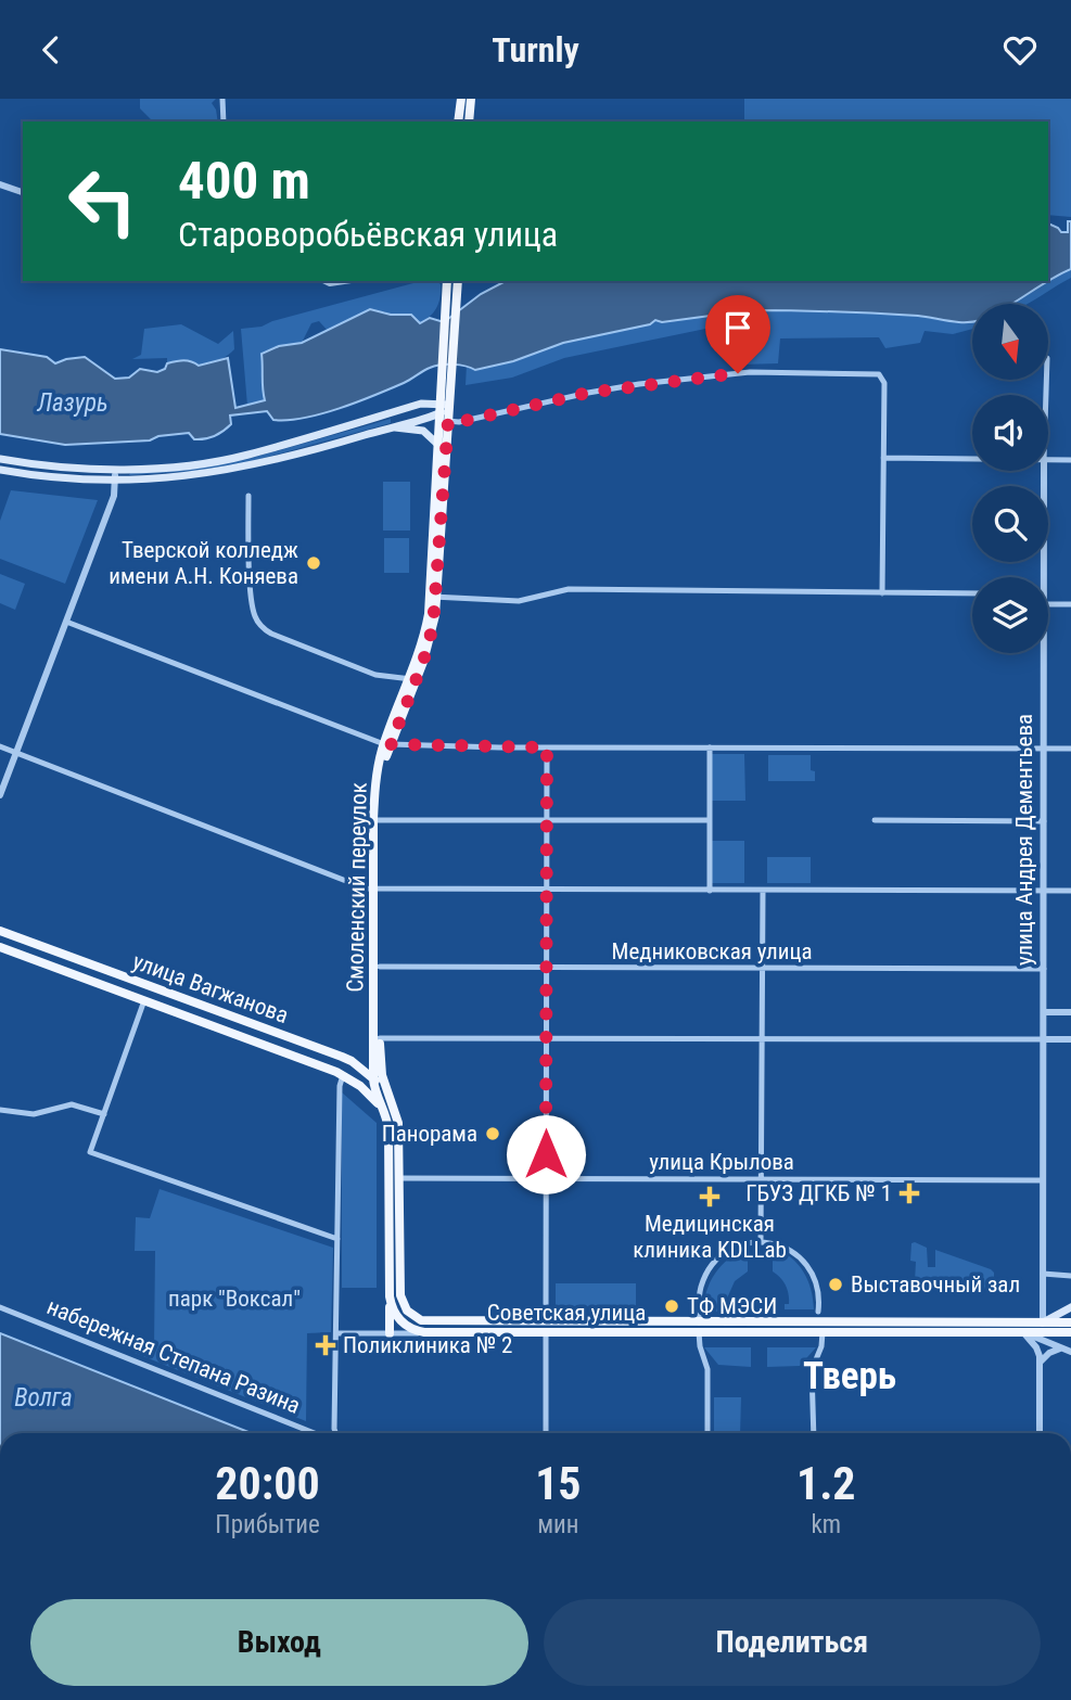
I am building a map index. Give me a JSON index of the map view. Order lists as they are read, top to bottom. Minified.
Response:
{"streets":{"main road":["Смоленский переулок","улица Вагжанова","Советская улица"],"street":["улица Андрея Дементьева","Медниковская улица","улица Крылова","набережная Степана Разина"]},"crossings":[["улица Андрея Дементьева","Медниковская улица"],["улица Андрея Дементьева","улица Крылова"],["улица Андрея Дементьева","Советская улица"],["Смоленский переулок","Медниковская улица"],["Смоленский переулок","улица Вагжанова"],["Смоленский переулок","улица Крылова"],["Смоленский переулок","Советская улица"]],"districts":["Тверь"],"water":["Лазурь","Волга"],"parks":["парк \"Воксал\""],"places":{"other":["Тверской колледж имени А.Н. Коняева","Панорама","Выставочный зал","ТФ МЭСИ"],"health":["ГБУЗ ДГКБ № 1","Медицинская клиника KDLLab","Поликлиника № 2"]},"north":"bottom","page":{"header":"Turnly","turn":["400 m","Староворобьёвская улица"],"eta":["20:00","Прибытие","15","мин","1.2","km"],"buttons":["Выход","Поделиться"]}}
